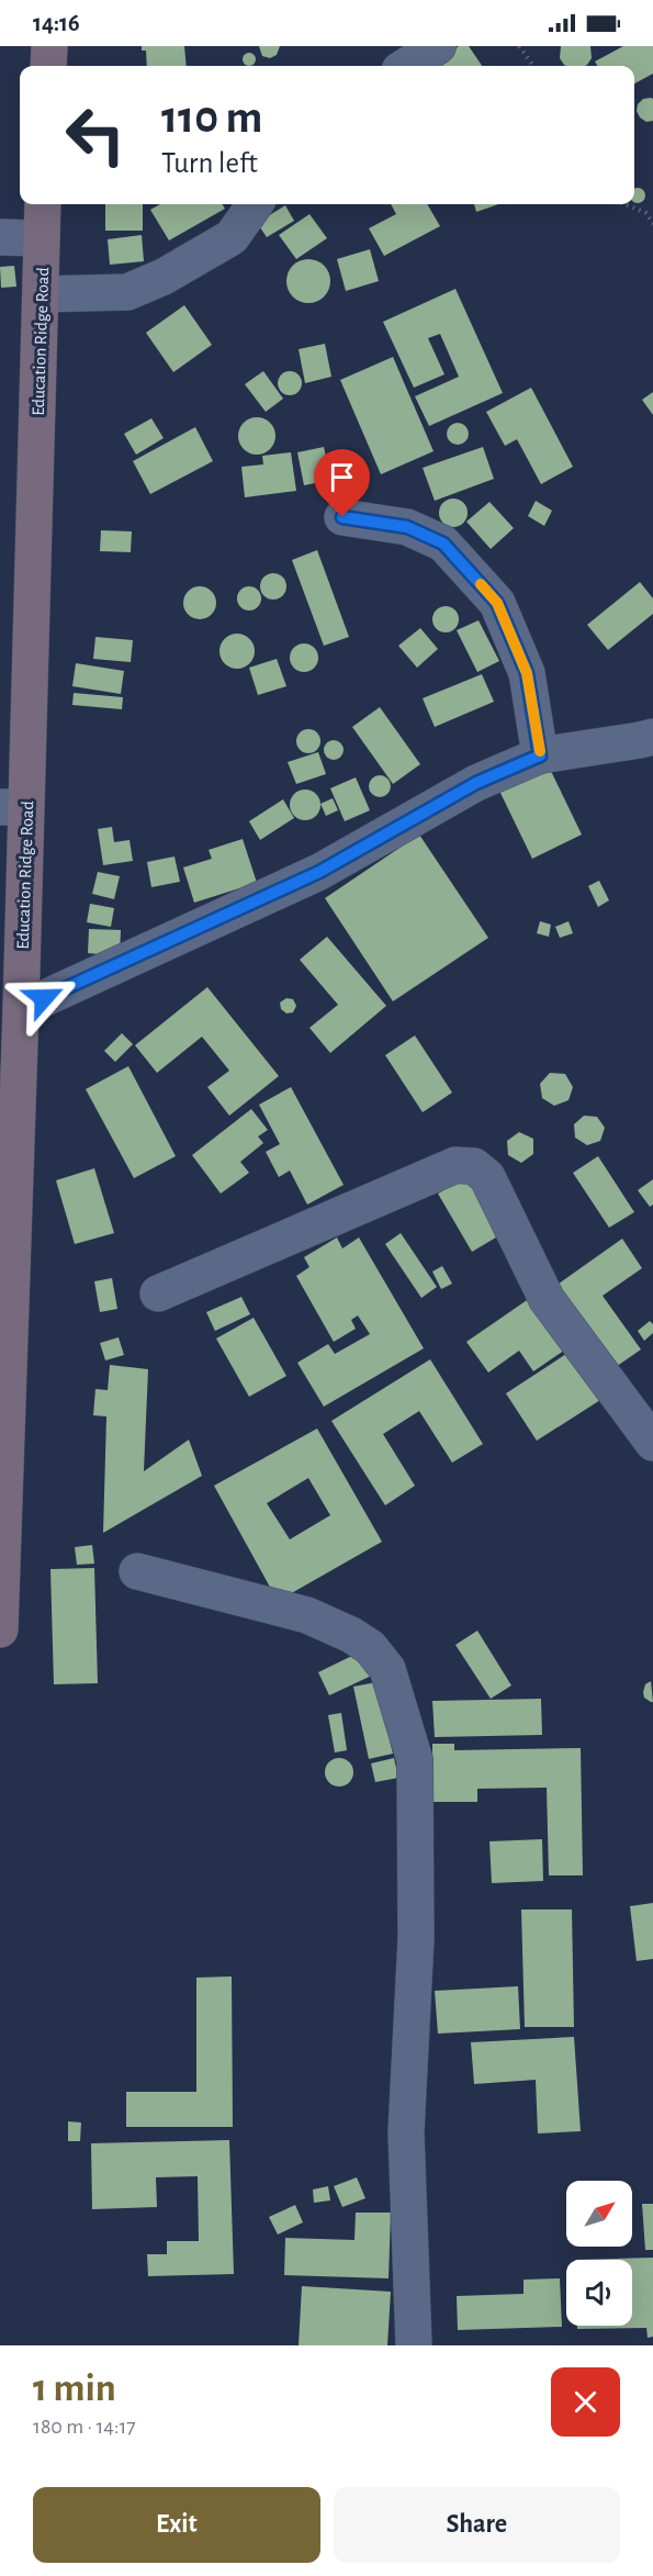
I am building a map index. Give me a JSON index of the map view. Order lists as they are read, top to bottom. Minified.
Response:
{"streets":{"main road":["Education Ridge Road"]},"north":"top right","page":{"status":"14:16","turn":["110 m","Turn left"],"heading":["1 min","180 m · 14:17"],"buttons":["Exit","Share"]}}
